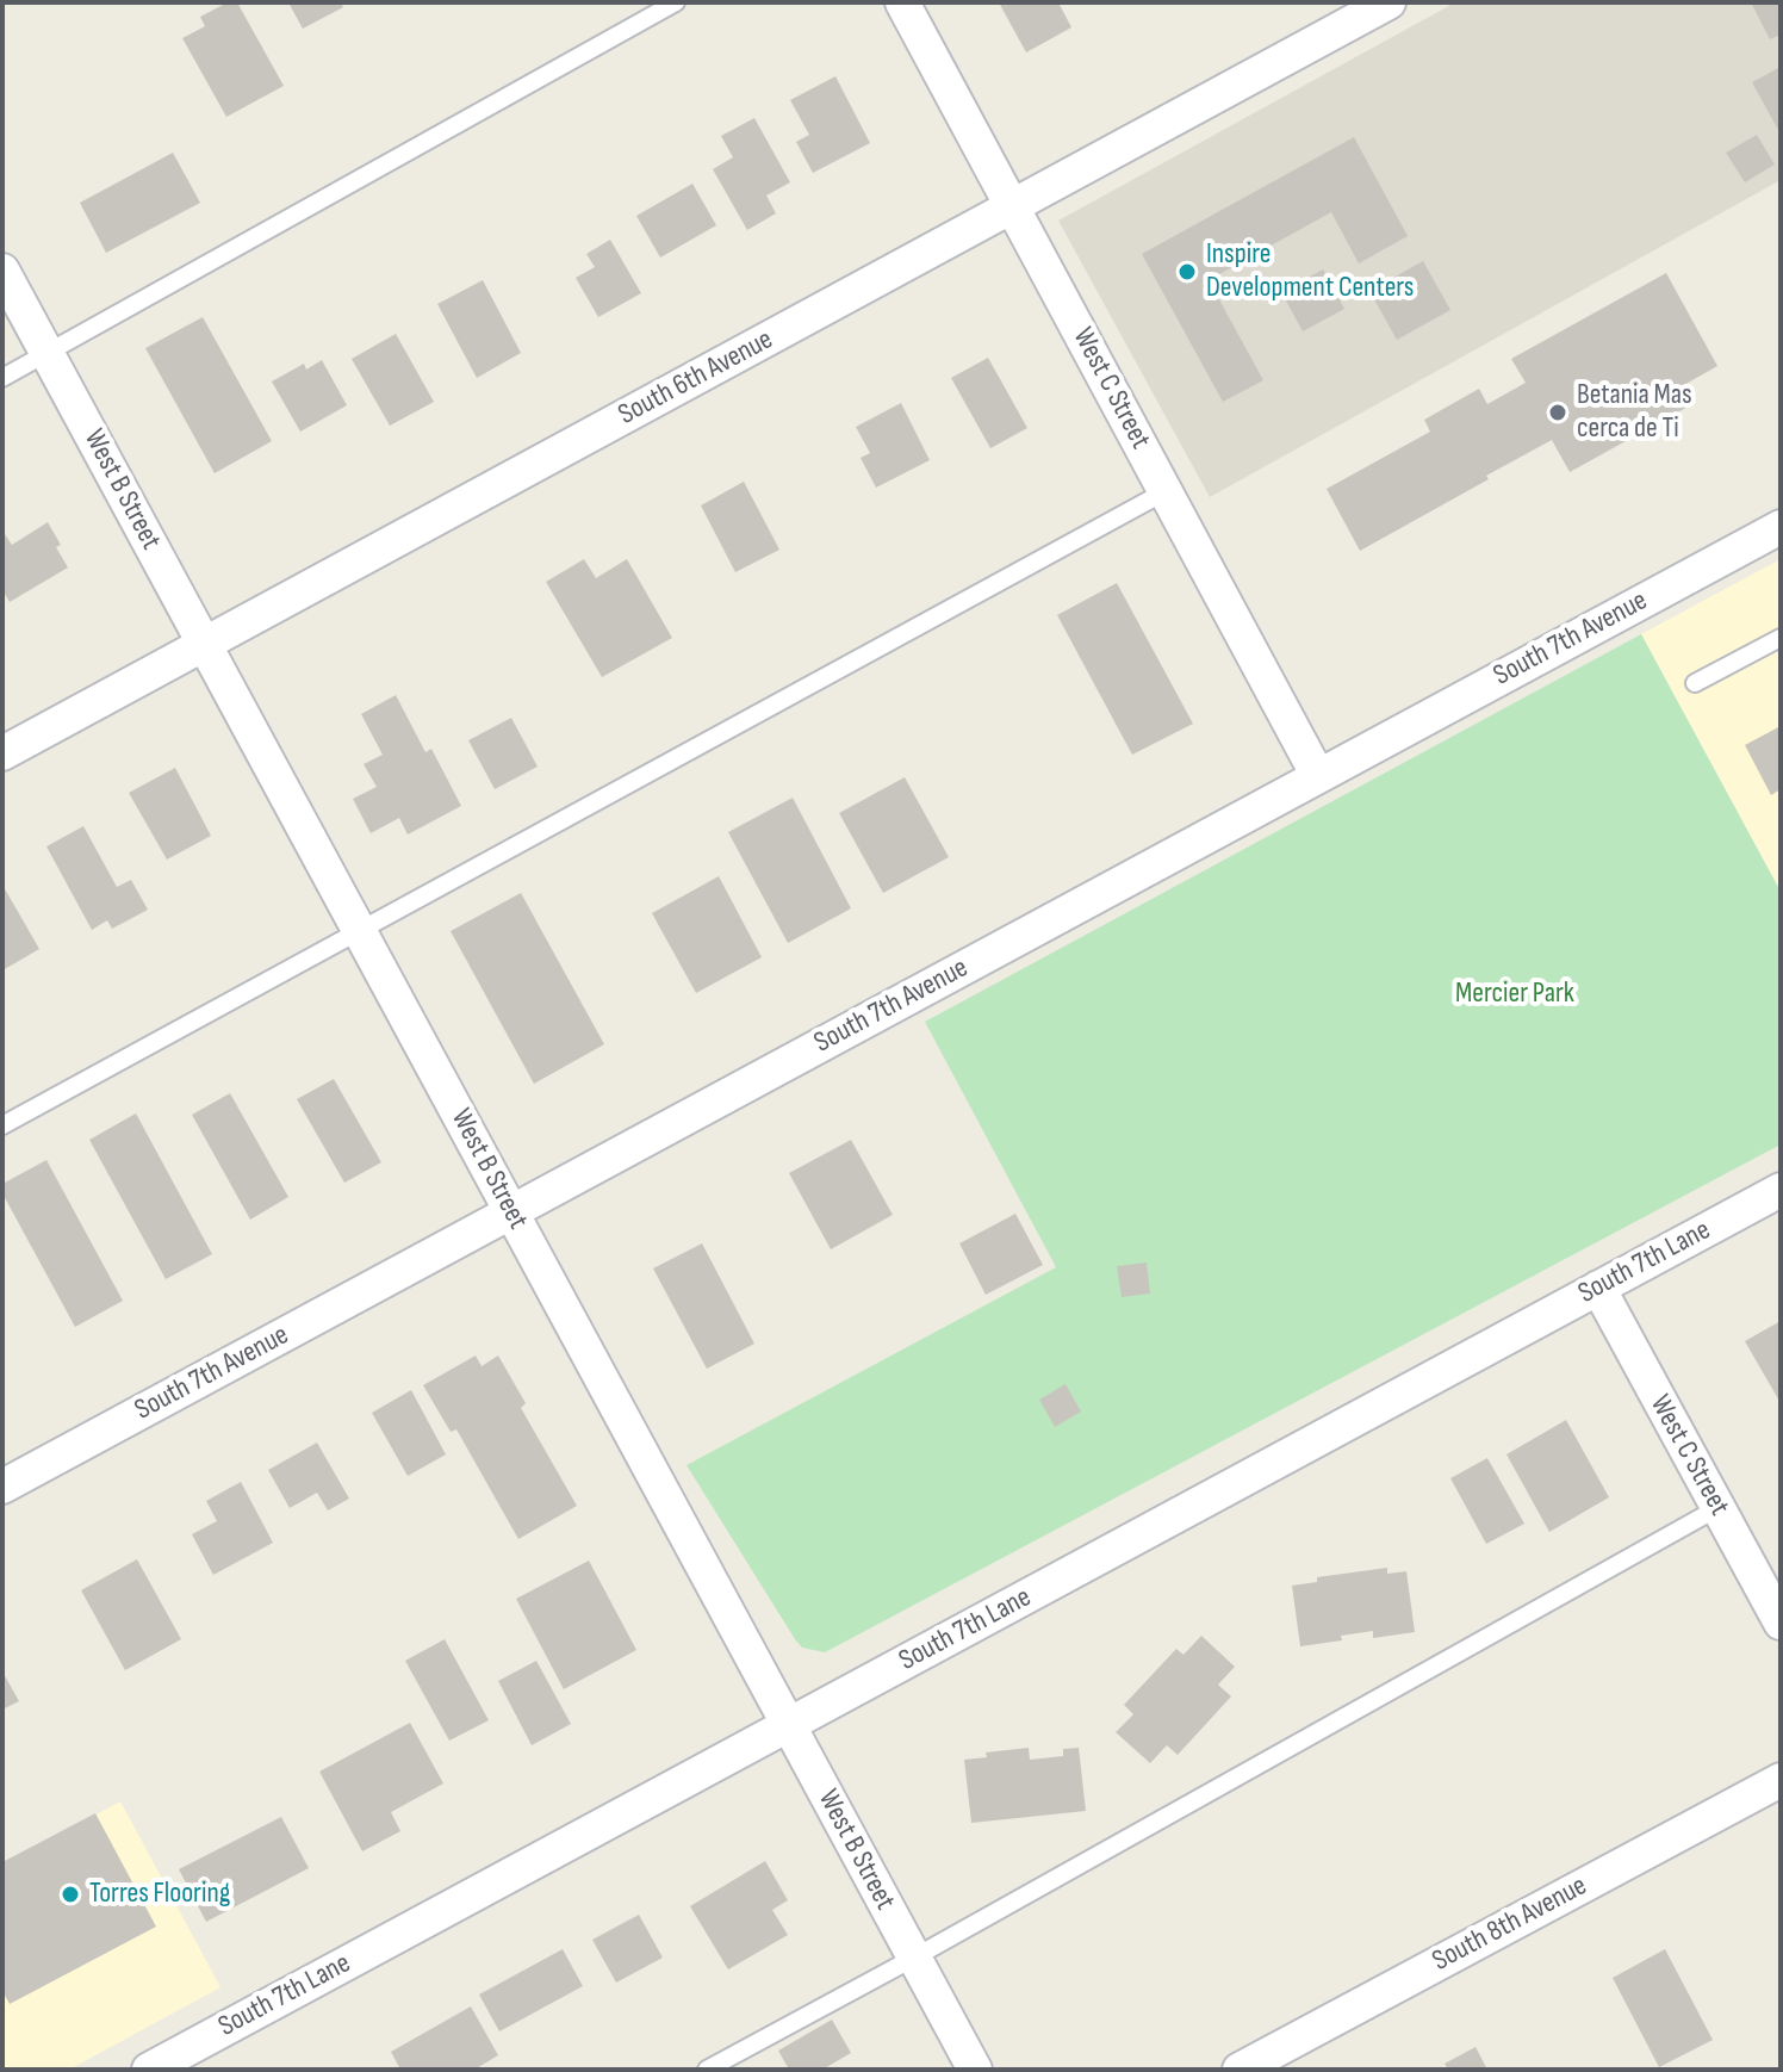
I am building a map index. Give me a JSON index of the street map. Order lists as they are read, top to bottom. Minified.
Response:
{"streets":{"street":["South 6th Avenue","West C Street","West B Street","South 7th Avenue","South 7th Lane","South 8th Avenue"]},"crossings":[["South 6th Avenue","West C Street"],["South 6th Avenue","West B Street"],["West C Street","South 7th Avenue"],["West C Street","South 7th Lane"],["West B Street","South 7th Avenue"],["West B Street","South 7th Lane"]],"parks":["Mercier Park"],"places":["Inspire Development Centers","Betania Mas cerca de Ti","Torres Flooring"]}
